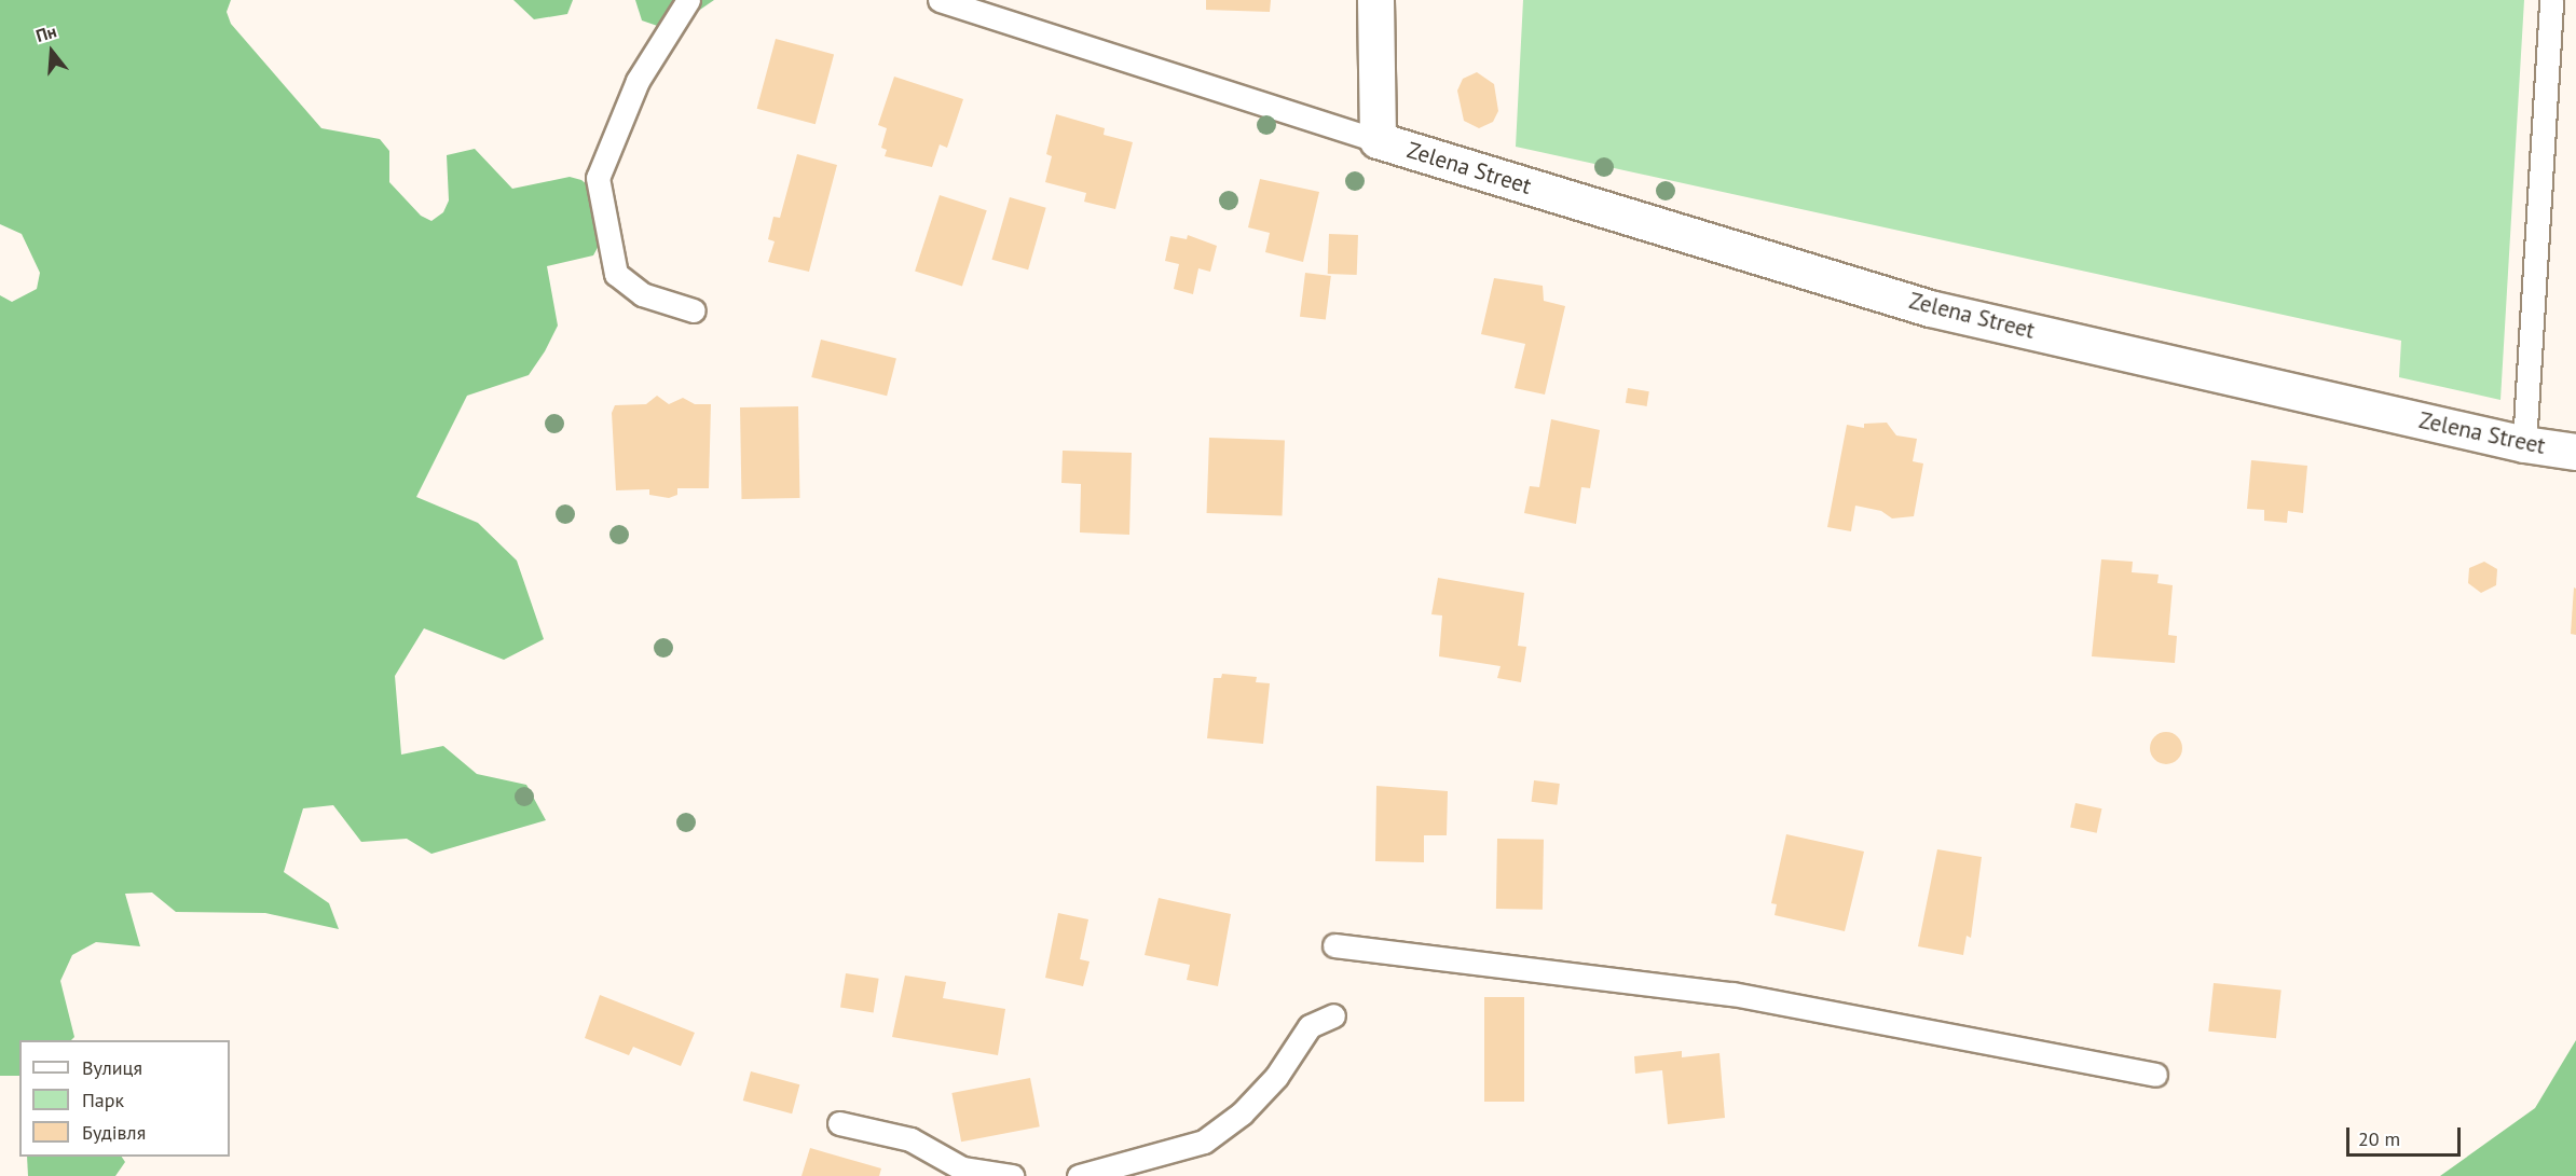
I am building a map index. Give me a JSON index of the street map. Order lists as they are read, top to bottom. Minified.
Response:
{"streets":{"street":["Zelena Street"]},"legend":["Вулиця","Парк","Будівля"],"scale_bar":"20 m","north":"top"}
